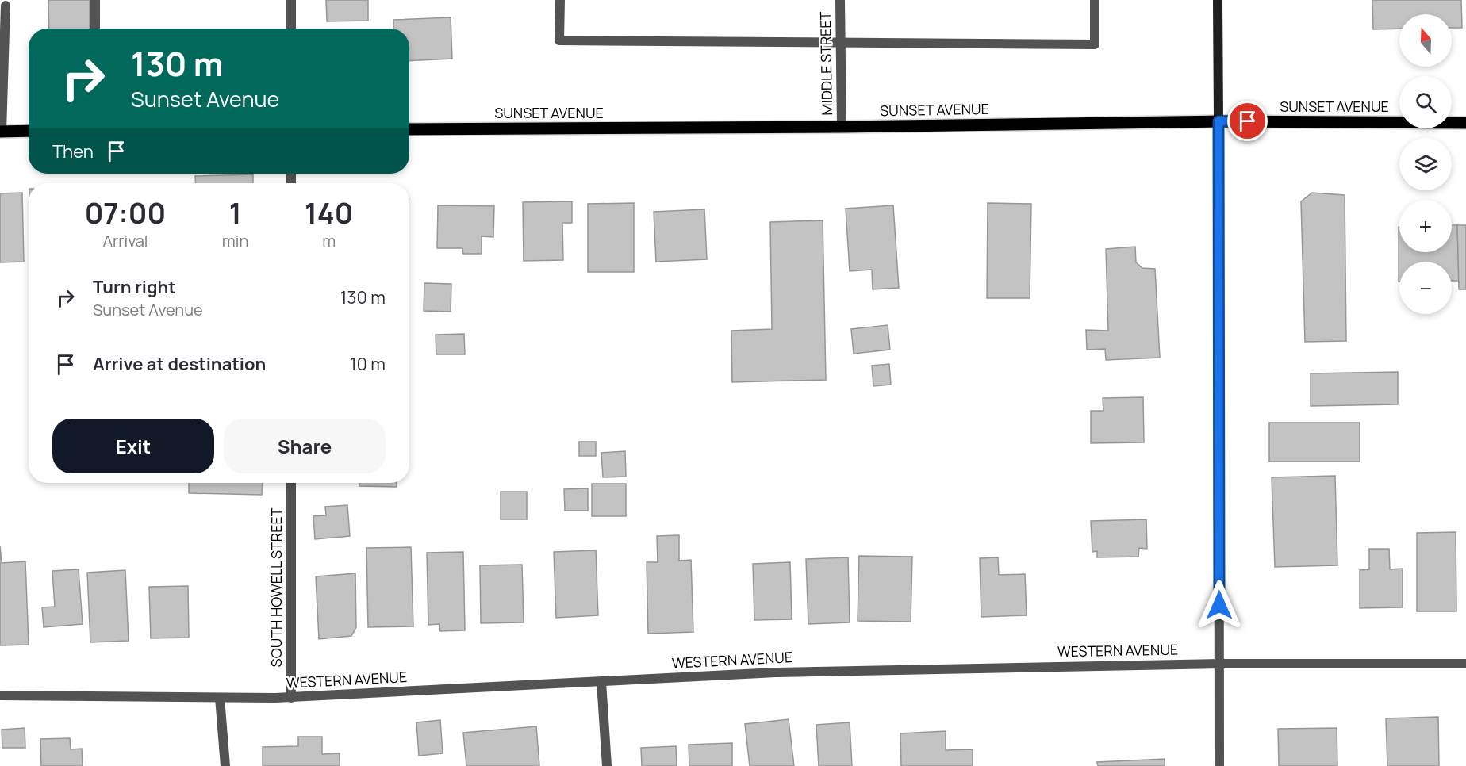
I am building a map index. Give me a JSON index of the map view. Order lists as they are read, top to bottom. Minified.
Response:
{"streets":{"main road":["SUNSET AVENUE"],"street":["MIDDLE STREET","SOUTH HOWELL STREET","WESTERN AVENUE"]},"crossings":[["MIDDLE STREET","SUNSET AVENUE"],["SOUTH HOWELL STREET","WESTERN AVENUE"]],"north":"top","page":{"map_buttons":["+","−"],"turn":["130 m","Sunset Avenue"],"then":"Then","eta":["07:00","Arrival","1","min","140","m"],"list":[{"name":"Turn right","note":"Sunset Avenue","value":"130 m"},{"name":"Arrive at destination","value":"10 m"}],"buttons":["Exit","Share"]}}
